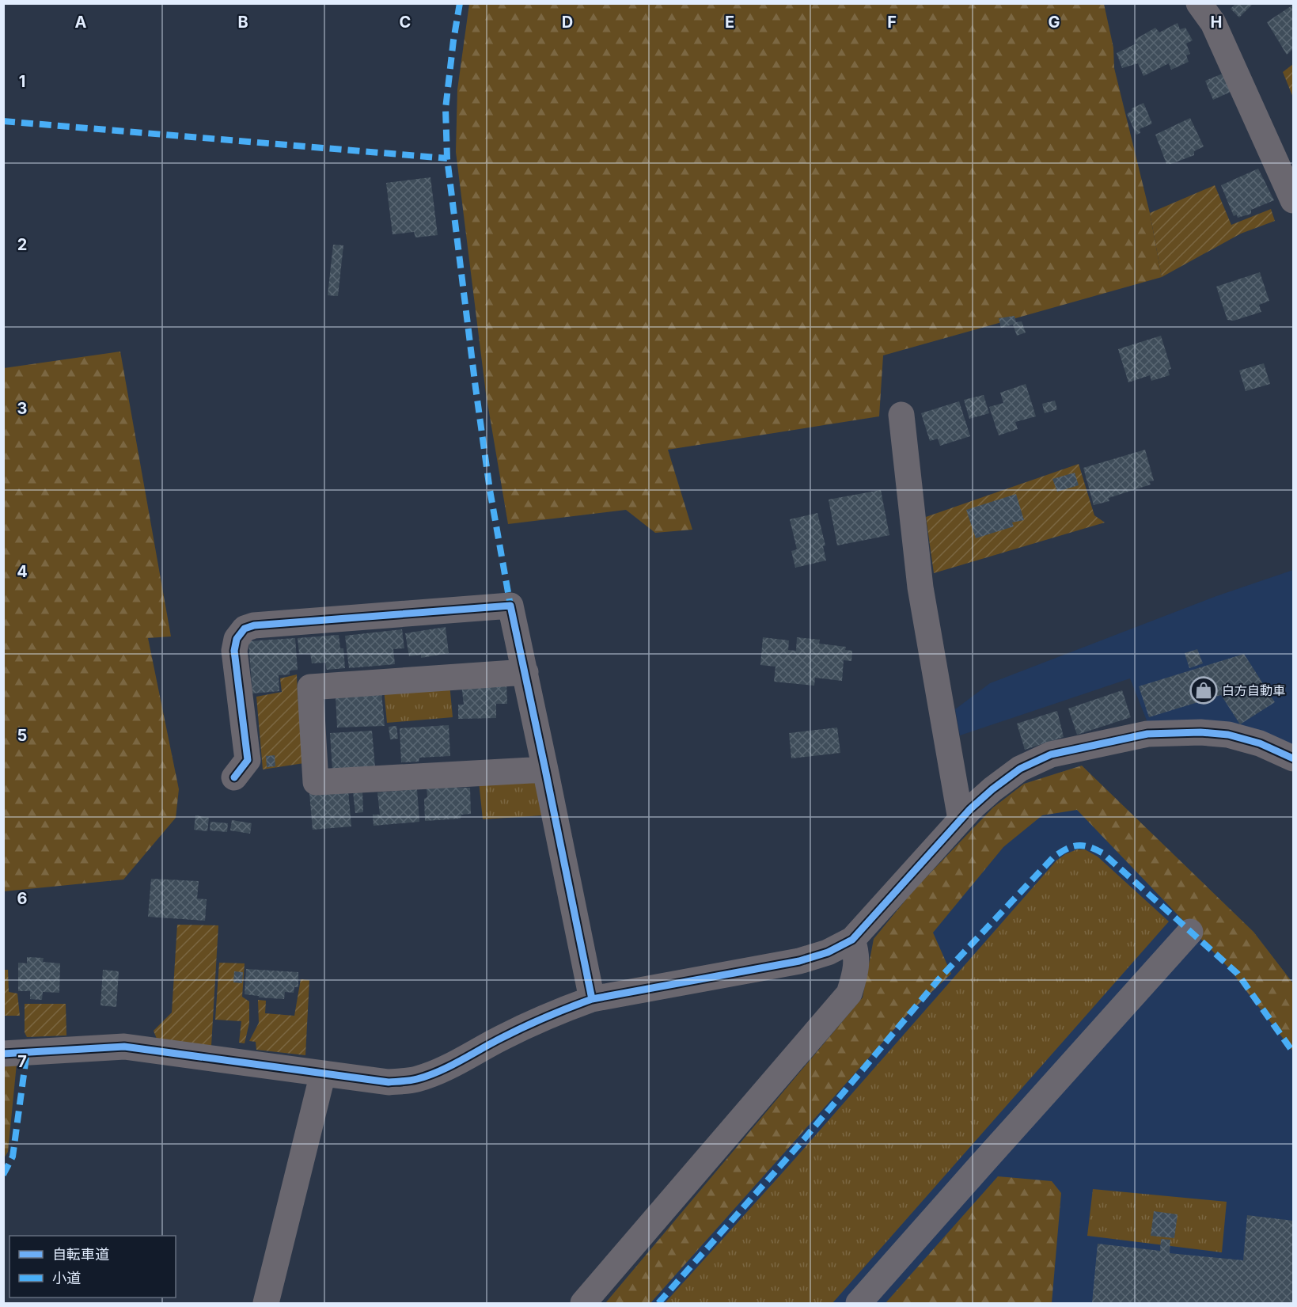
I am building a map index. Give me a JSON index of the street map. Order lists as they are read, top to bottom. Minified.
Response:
{"places":{"shop":["白方自動車"]},"legend":["自転車道","小道"],"grid":{"columns":["A","B","C","D","E","F","G","H"],"rows":["1","2","3","4","5","6","7"]}}
